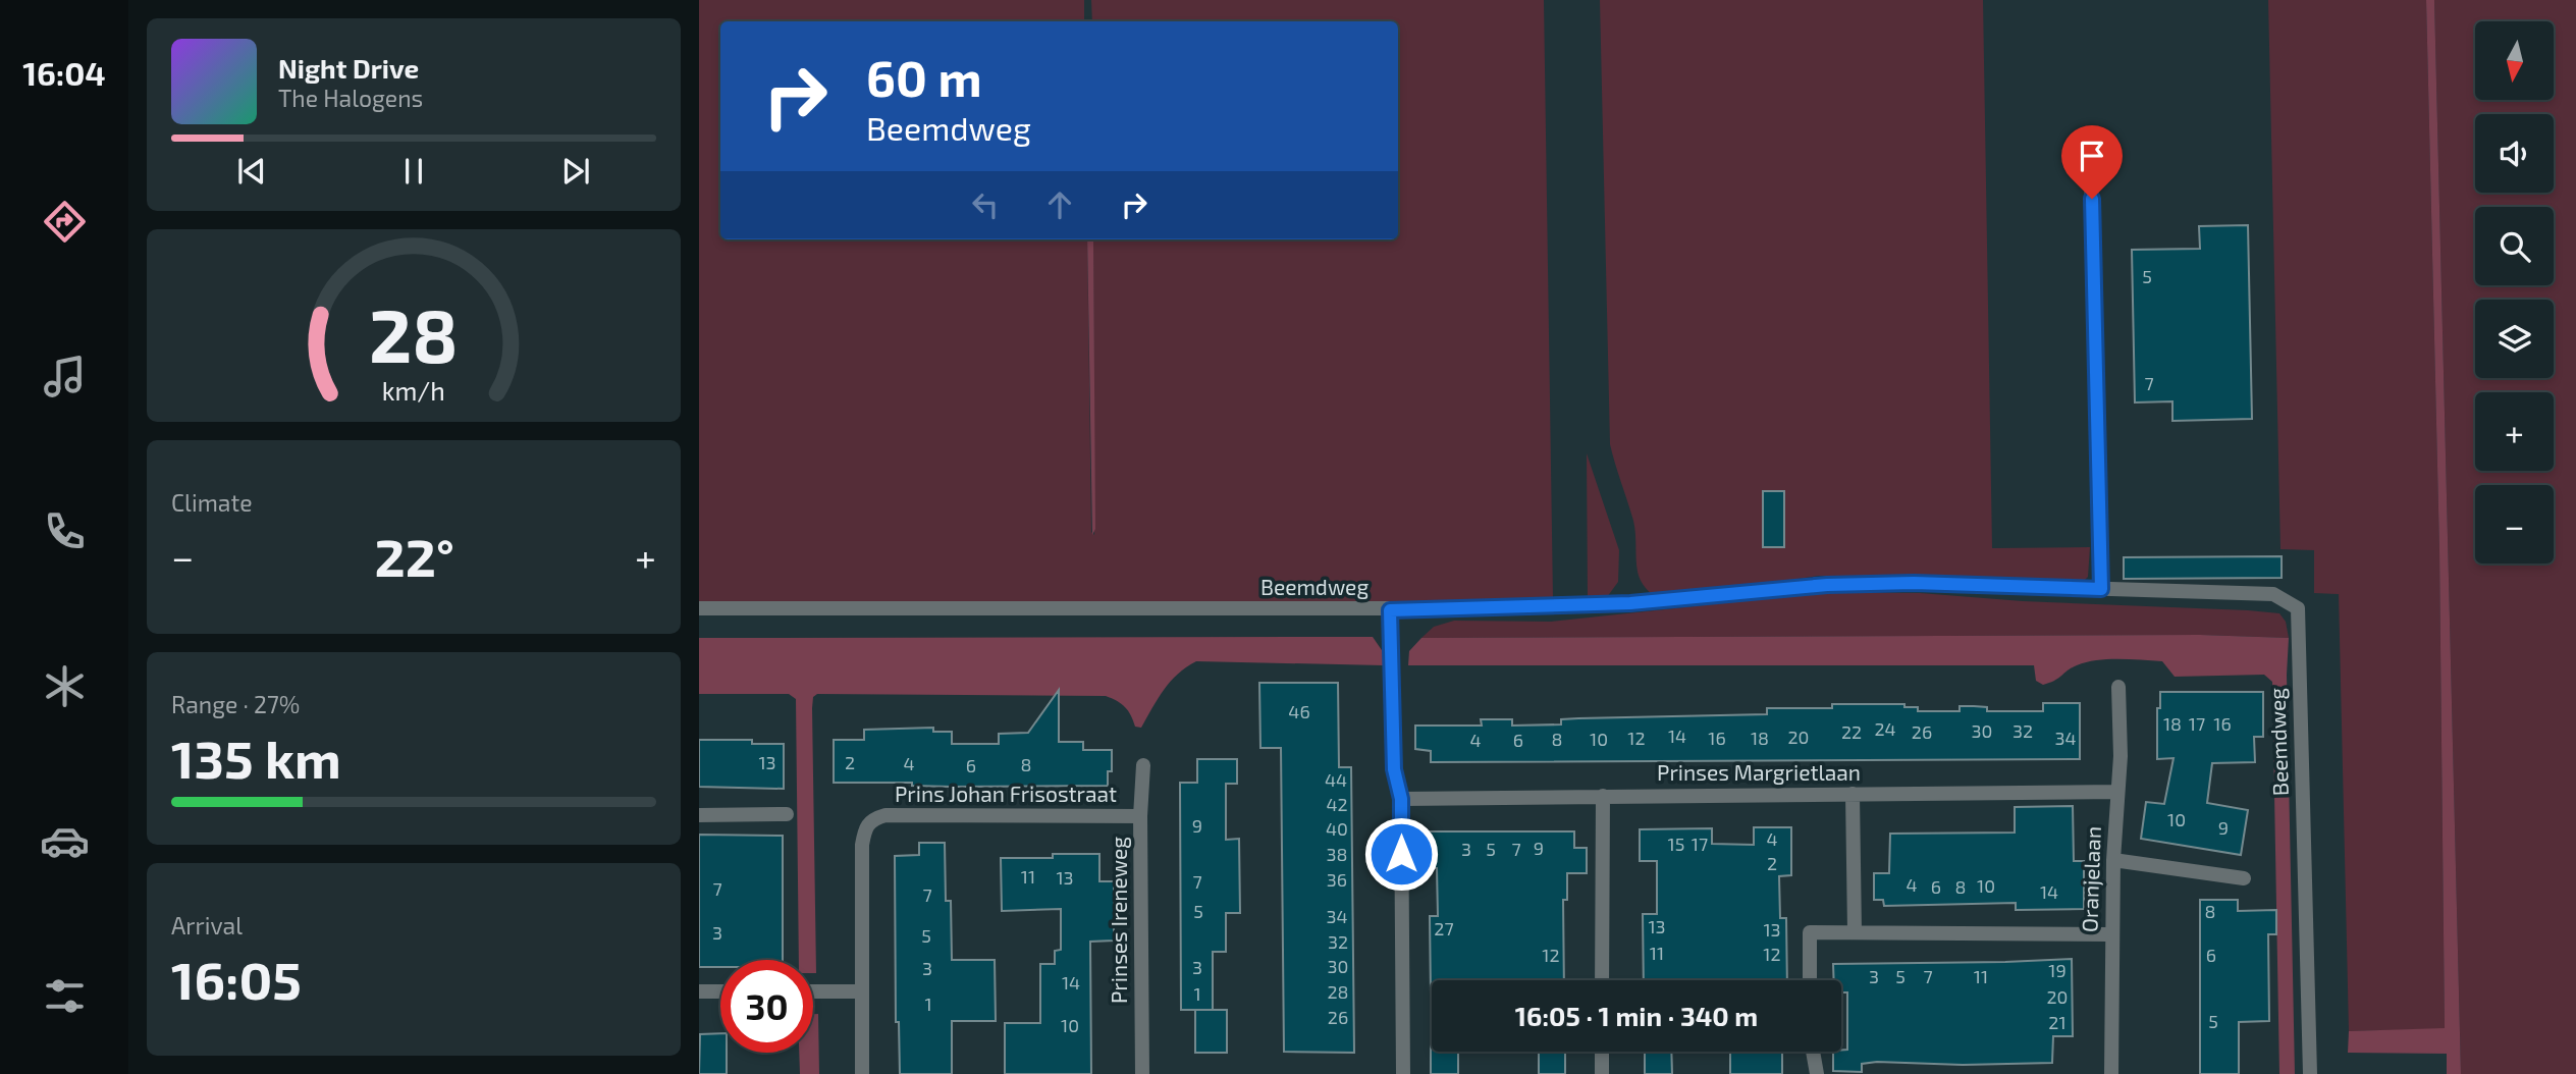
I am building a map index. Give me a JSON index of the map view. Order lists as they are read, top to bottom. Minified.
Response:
{"streets":{"street":["Beemdweg","Prinses Margrietlaan","Prins Johan Frisostraat","Oranjelaan","Prinses Ireneweg"]},"crossings":[["Prinses Margrietlaan","Oranjelaan"],["Prins Johan Frisostraat","Prinses Ireneweg"]],"house_numbers":["5","7","46","18","17","16","24","30","32","22","26","14","20","12","16","18","34","8","10","4","6","13","2","4","8","6","44","42","10","9","9","40","4","15","17","9","3","5","7","38","2","11","13","36","7","4","10","6","8","7","14","7","5","8","34","13","27","13","3","5","32","11","12","12","6","30","3","3","19","3","5","7","11","14","28","1","20","1","26","5","21","10"],"north":"bottom","page":{"tabs":"16:04","map_buttons":["+","−"],"turn":["60 m","Beemdweg"],"song":["Night Drive","The Halogens"],"tile":["Climate",["Range · 27%","135 km"],["Arrival","16:05"]],"heat":["−","22°","+"],"limit":"30","trip":"16:05 · 1 min · 340 m","gauge":["28","km/h"]}}
